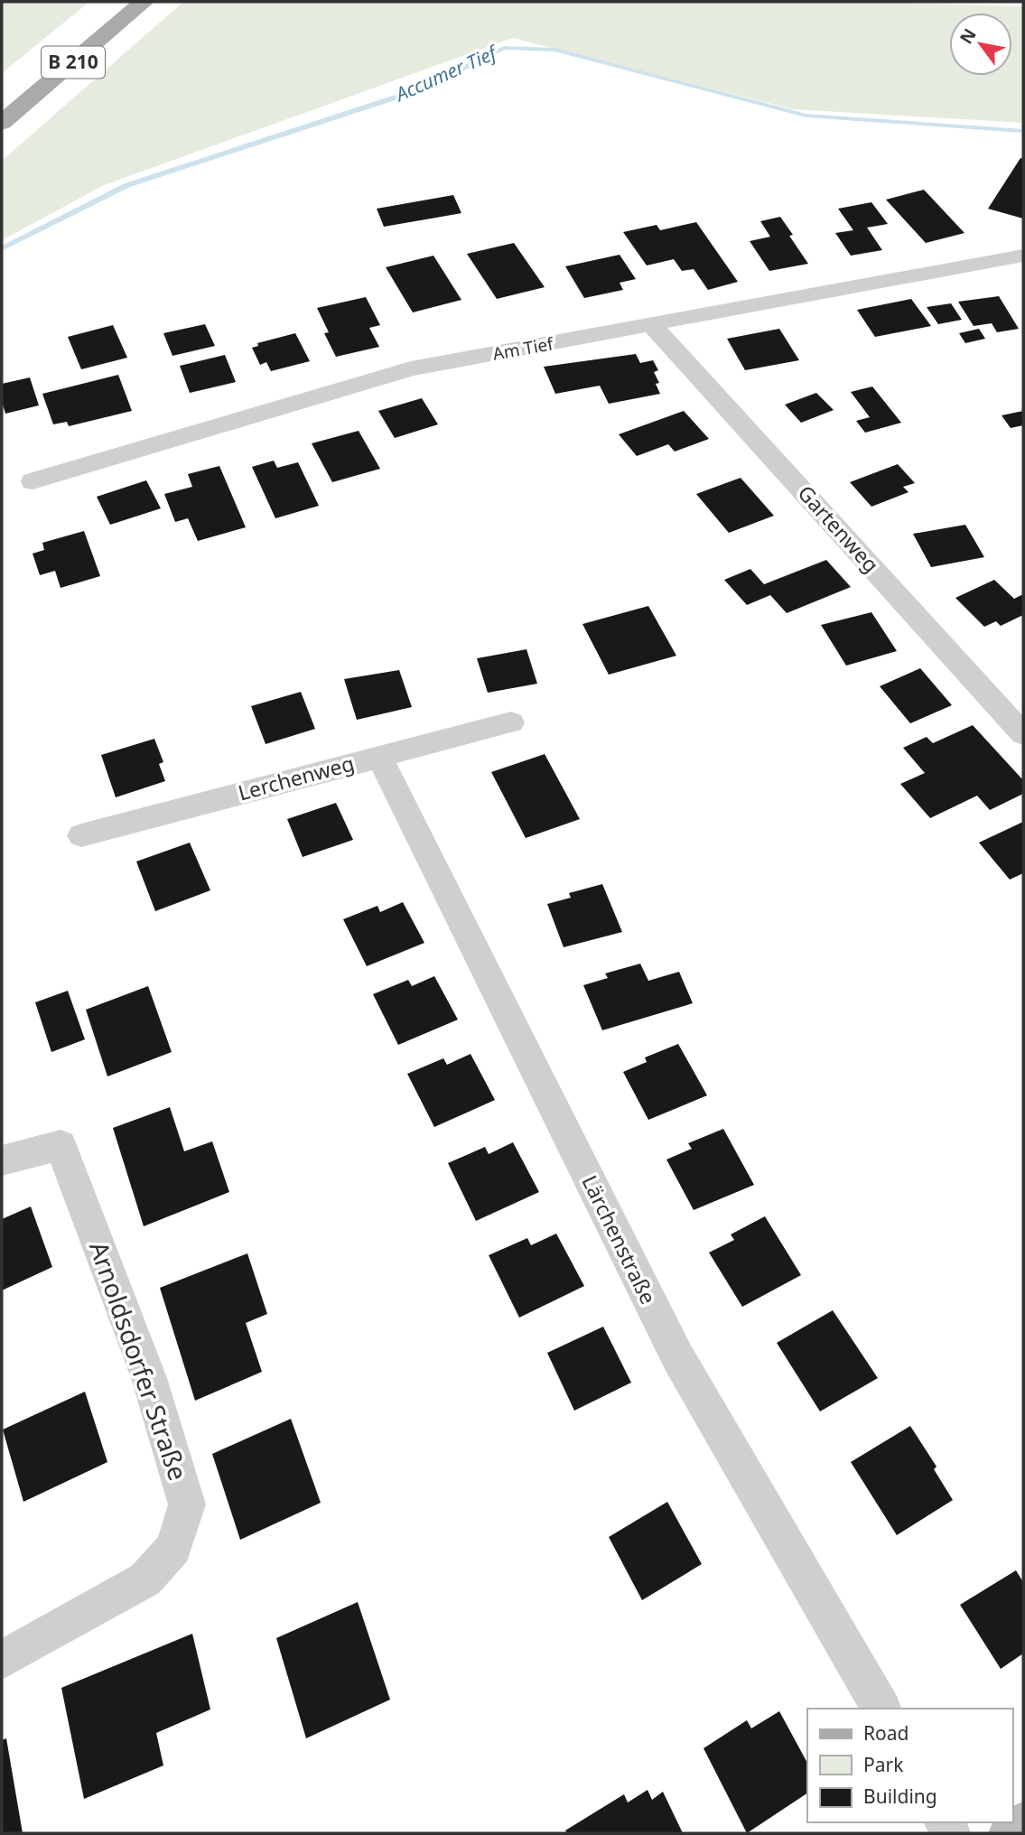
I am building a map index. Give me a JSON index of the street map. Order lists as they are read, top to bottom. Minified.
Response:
{"streets":{"main road":["B 210"],"street":["Am Tief","Gartenweg","Lerchenweg","Lärchenstraße","Arnoldsdorfer Straße"]},"crossings":[["Am Tief","Gartenweg"],["Lerchenweg","Lärchenstraße"]],"water":["Accumer Tief"],"legend":["Road","Park","Building"],"north":"top left"}
